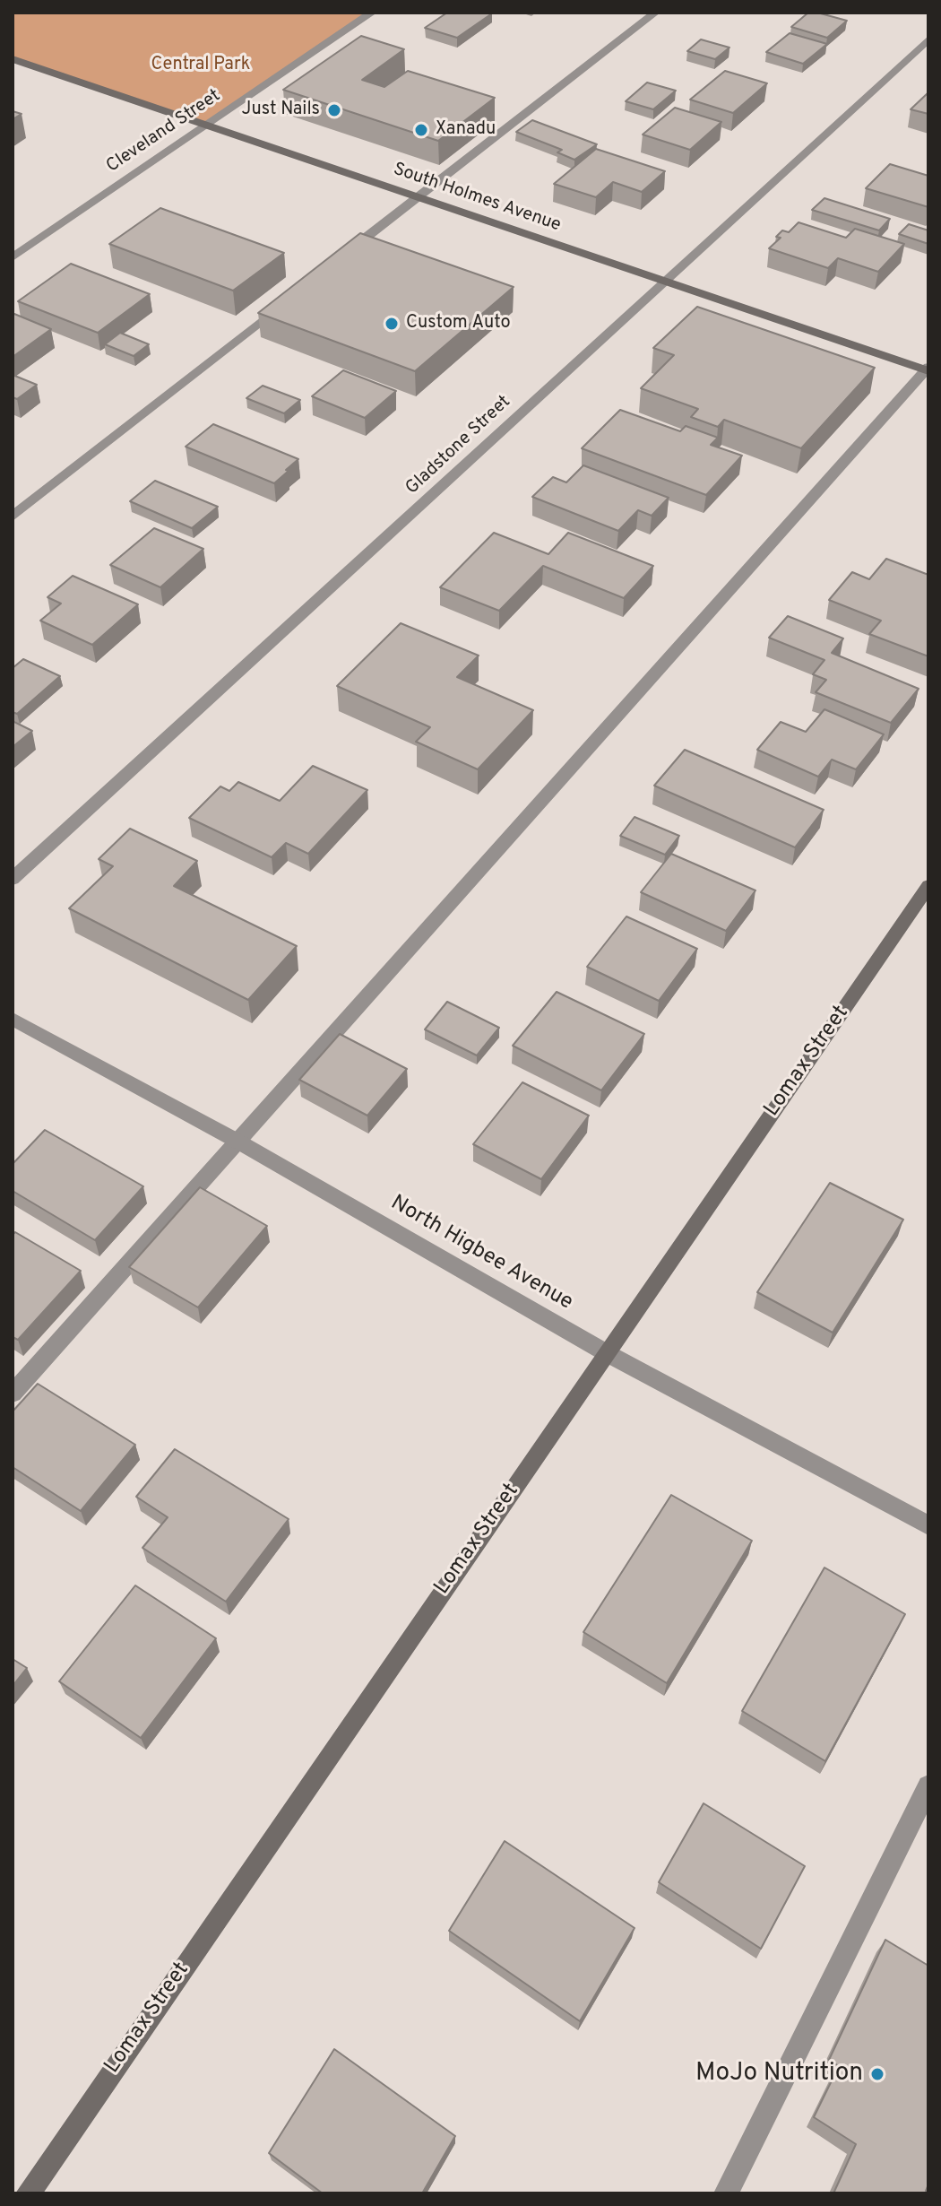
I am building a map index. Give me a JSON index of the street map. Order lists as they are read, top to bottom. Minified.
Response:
{"streets":{"main road":["South Holmes Avenue","Lomax Street"],"street":["Cleveland Street","Gladstone Street","North Higbee Avenue"]},"crossings":[["Cleveland Street","South Holmes Avenue"],["South Holmes Avenue","Gladstone Street"],["Lomax Street","North Higbee Avenue"]],"parks":["Central Park"],"places":["Just Nails","Xanadu","Custom Auto","MoJo Nutrition"]}
